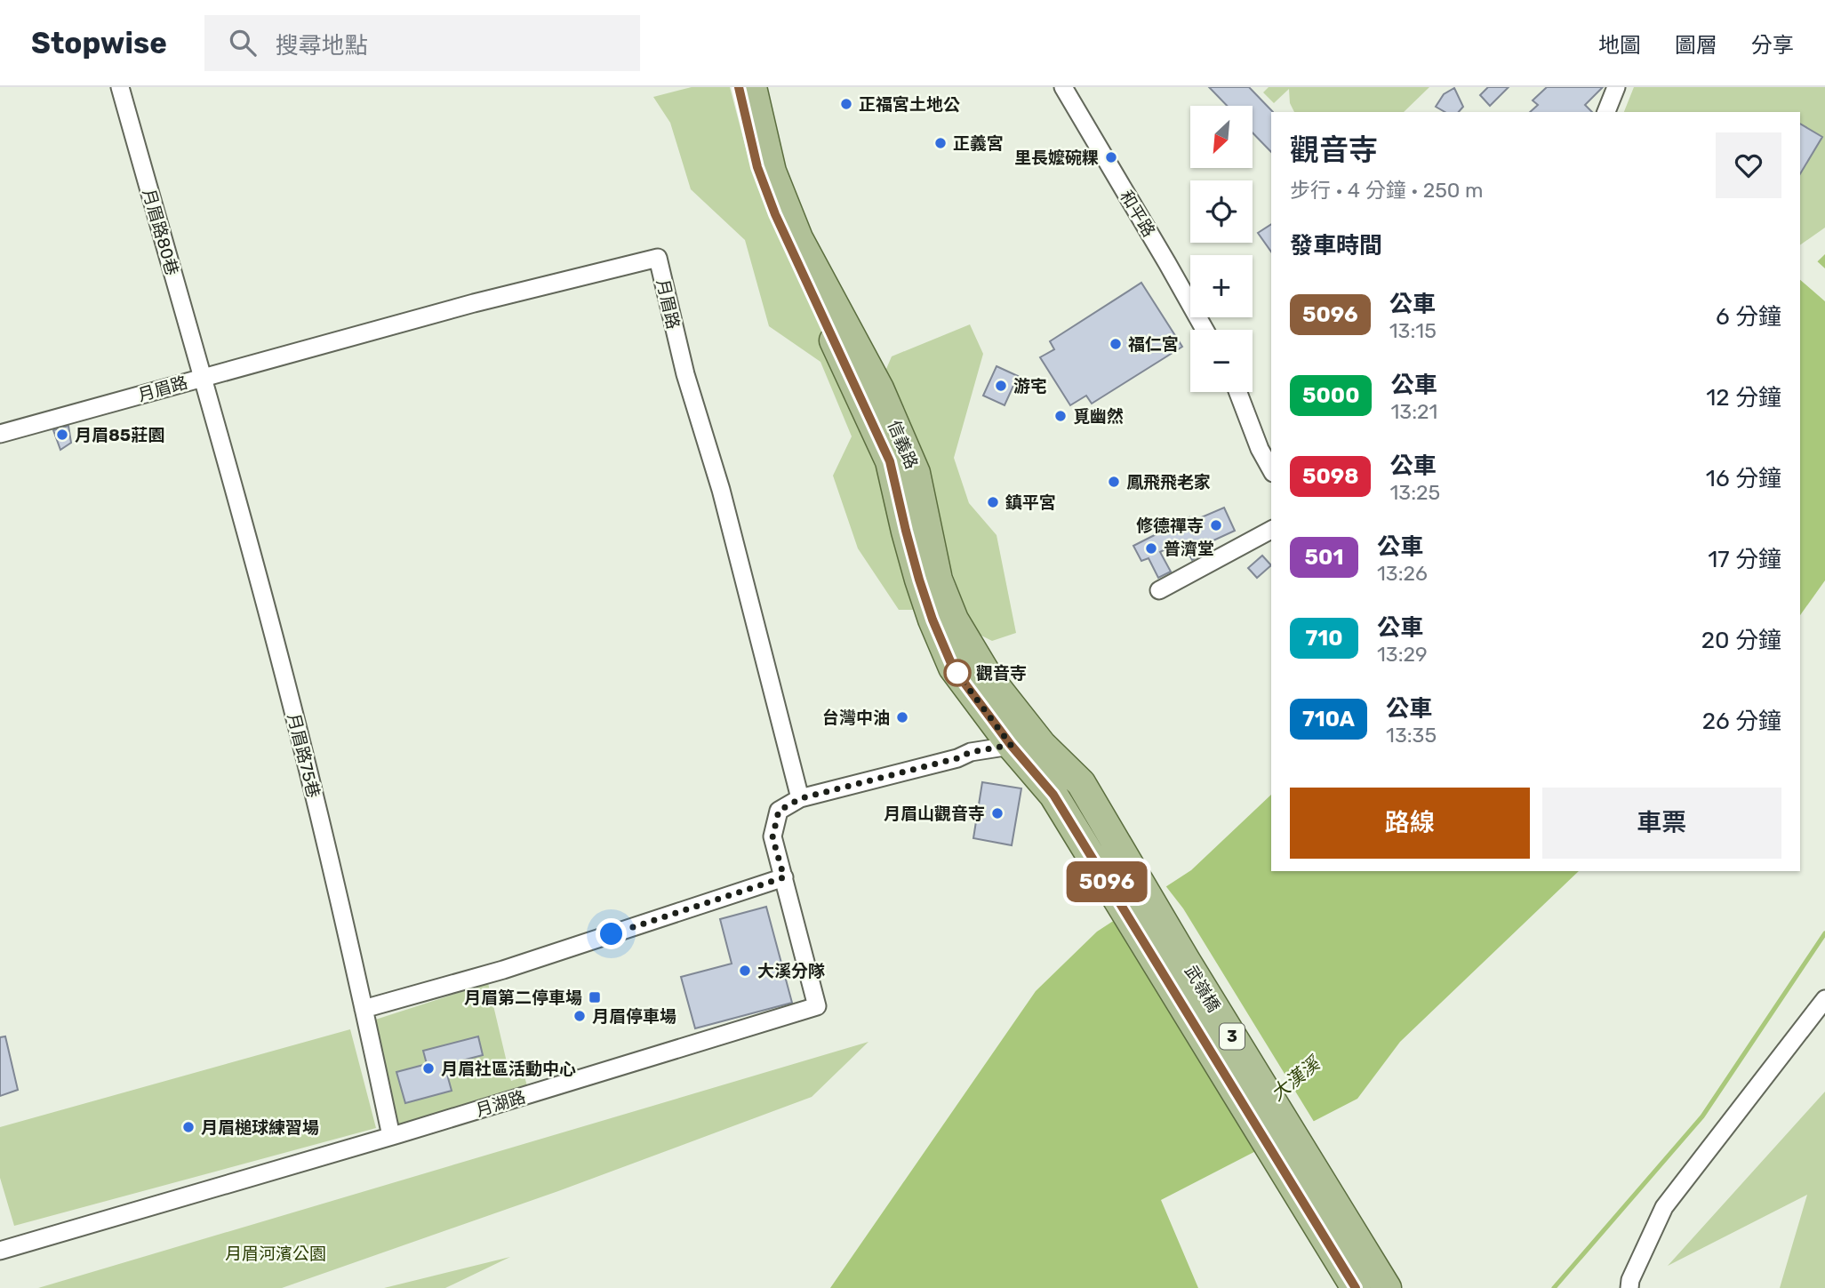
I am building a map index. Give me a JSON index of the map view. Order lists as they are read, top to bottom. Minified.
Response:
{"streets":{"main road":["信義路","武嶺橋","3"],"street":["和平路","月眉路80巷","月眉路","月眉路75巷","月湖路"]},"crossings":[["月眉路80巷","月眉路"],["月眉路80巷","月眉路75巷"],["月眉路","月眉路75巷"],["月眉路","月湖路"],["信義路","武嶺橋"],["月眉路75巷","月湖路"]],"water":["大漢溪"],"parks":["月眉河濱公園"],"places":{"other":["正福宮土地公","正義宮","里長嬤碗粿","福仁宮","游宅","覓幽然","月眉85莊園","鳳飛飛老家","鎮平宮","修德禪寺","普濟堂","觀音寺","台灣中油","月眉山觀音寺","大溪分隊","月眉停車場","月眉社區活動中心","月眉槌球練習場"],"transit":["月眉第二停車場"]},"lines":["bus line 5096"],"north":"bottom left","page":{"header":"Stopwise","search":"搜尋地點","nav":["地圖","圖層","分享"],"on_map":"5096","map_buttons":["+","−"],"heading":[["觀音寺","步行 · 4 分鐘 · 250 m"],"發車時間"],"list":[{"mark":"5096","name":"公車","note":"13:15","value":"6 分鐘"},{"mark":"5000","name":"公車","note":"13:21","value":"12 分鐘"},{"mark":"5098","name":"公車","note":"13:25","value":"16 分鐘"},{"mark":"501","name":"公車","note":"13:26","value":"17 分鐘"},{"mark":"710","name":"公車","note":"13:29","value":"20 分鐘"},{"mark":"710A","name":"公車","note":"13:35","value":"26 分鐘"}],"buttons":["路線","車票"]}}
